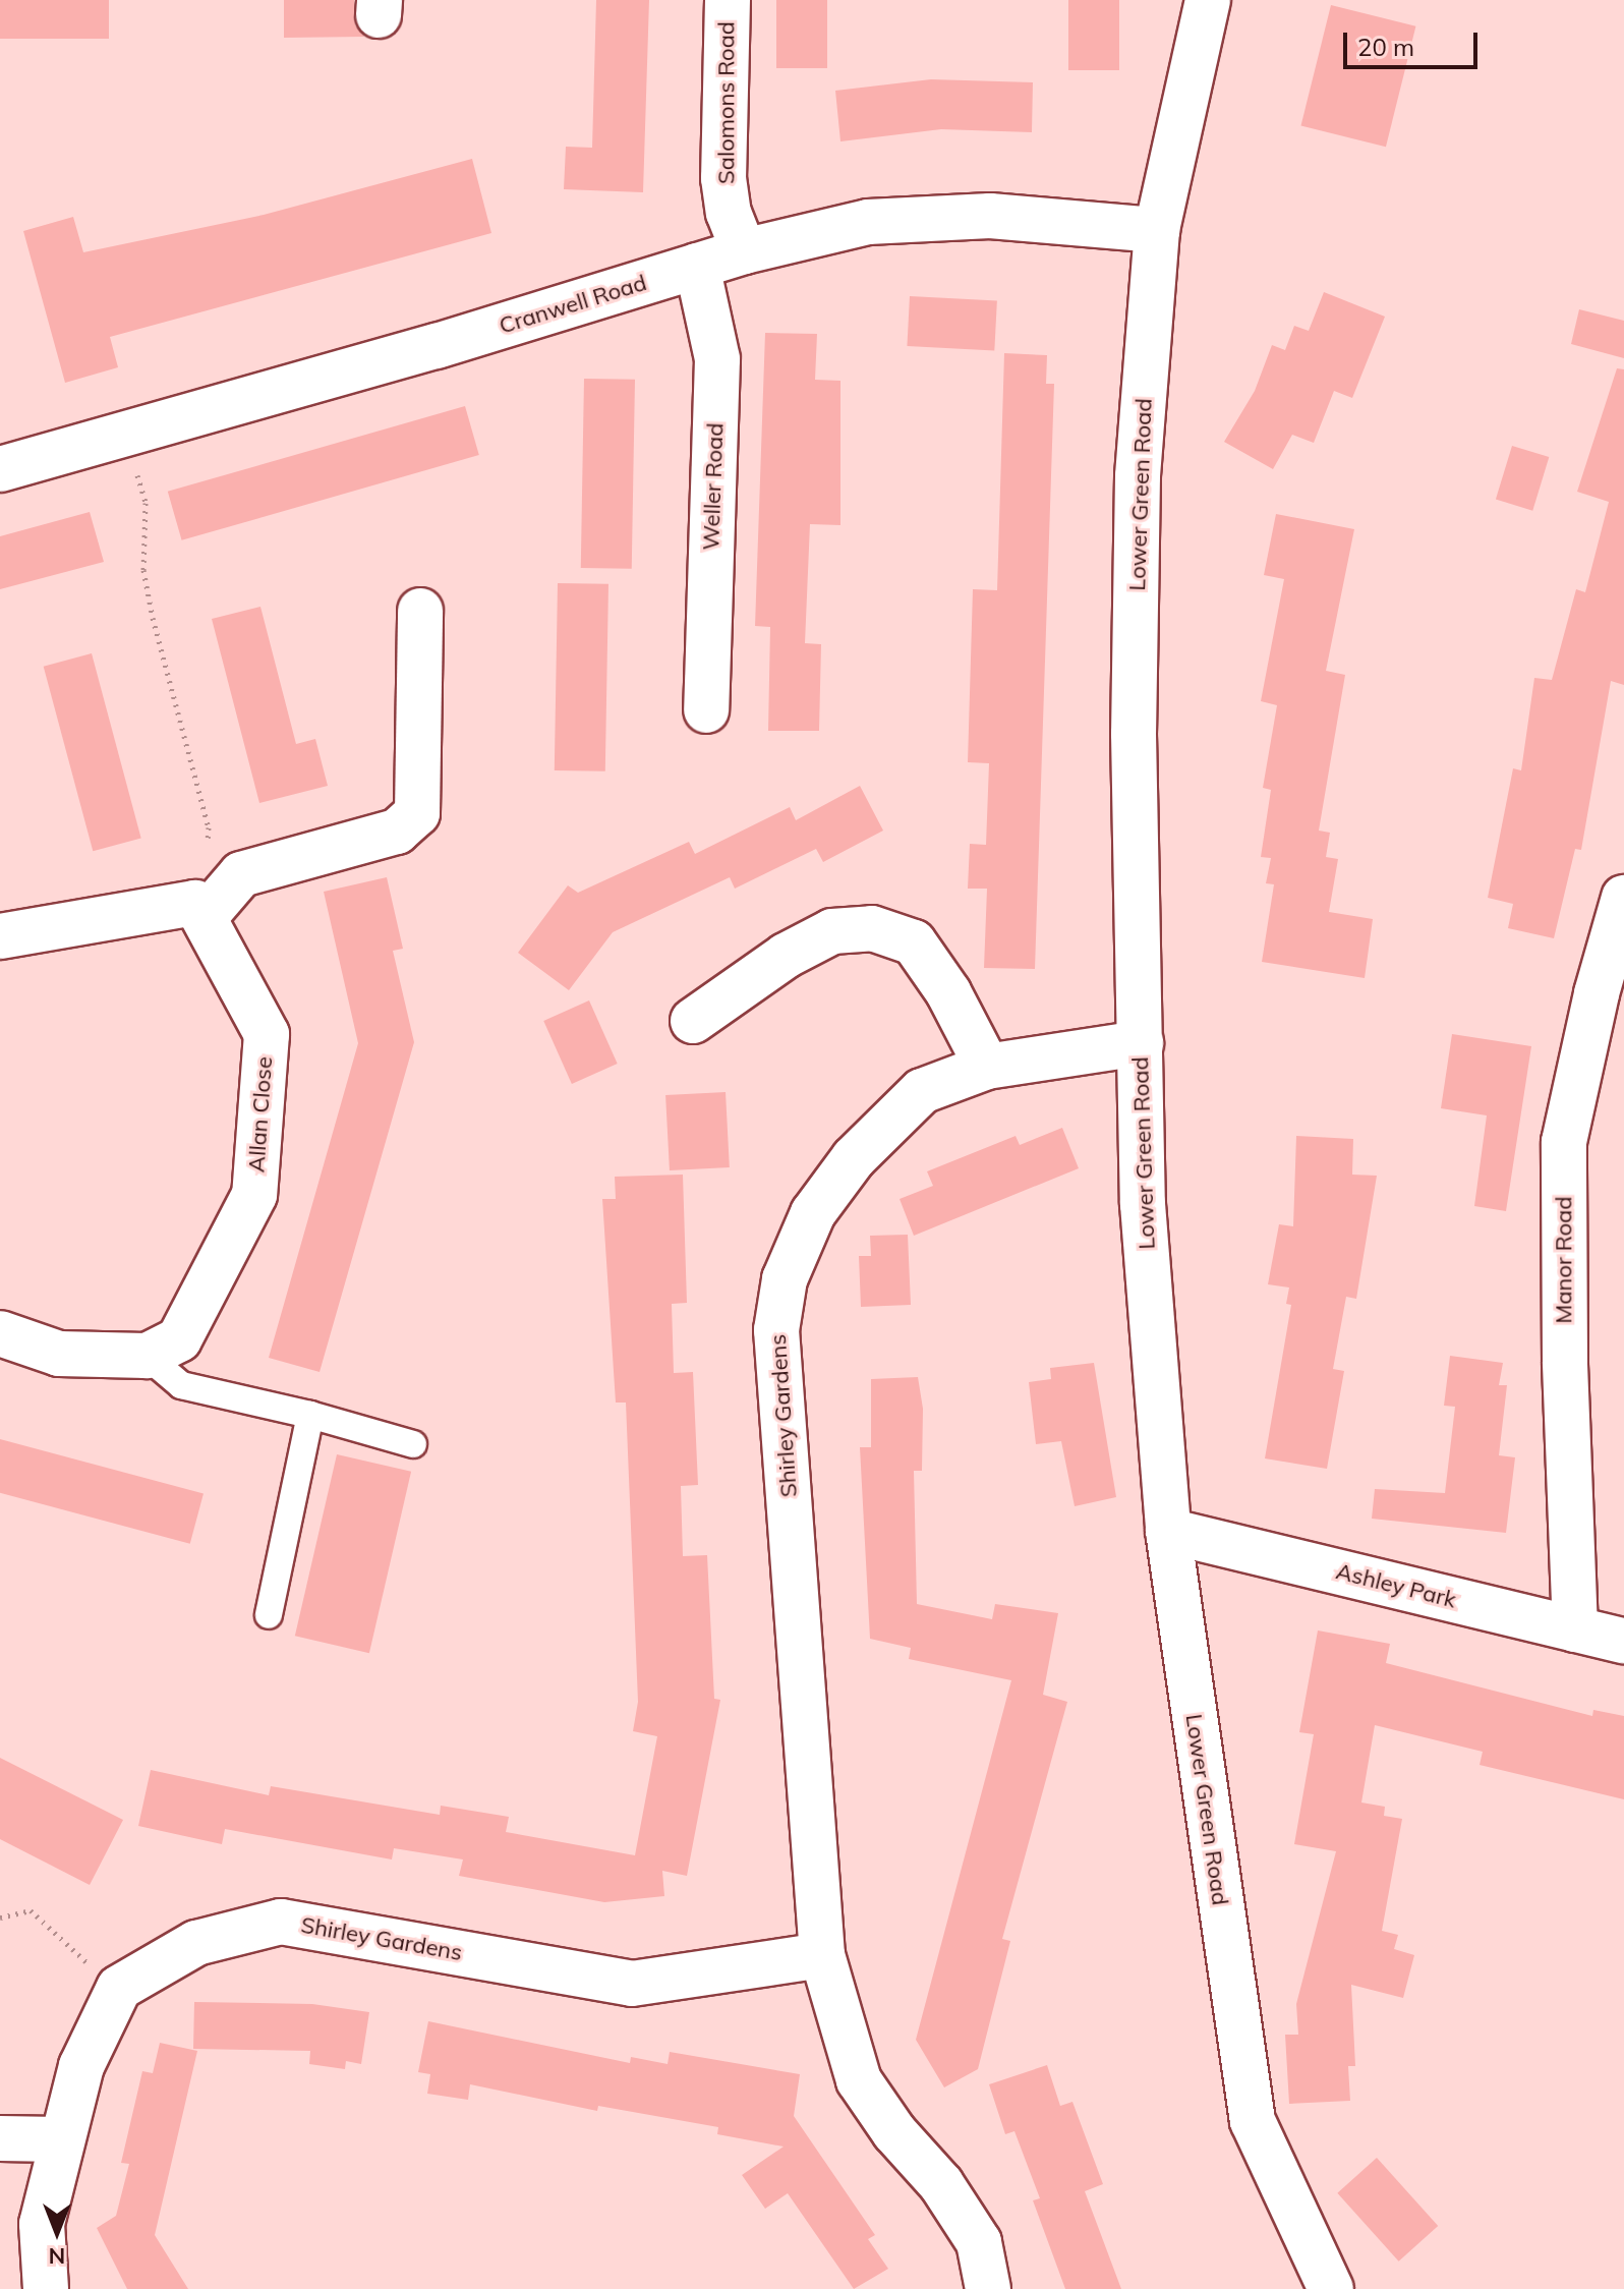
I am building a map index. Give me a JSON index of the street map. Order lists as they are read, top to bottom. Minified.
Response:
{"streets":{"street":["Salomons Road","Cranwell Road","Weller Road","Lower Green Road","Allan Close","Manor Road","Shirley Gardens","Ashley Park"]},"crossings":[["Salomons Road","Cranwell Road"],["Cranwell Road","Weller Road"],["Cranwell Road","Lower Green Road"],["Lower Green Road","Shirley Gardens"],["Lower Green Road","Ashley Park"],["Manor Road","Ashley Park"]],"scale_bar":"20 m","north":"bottom"}
